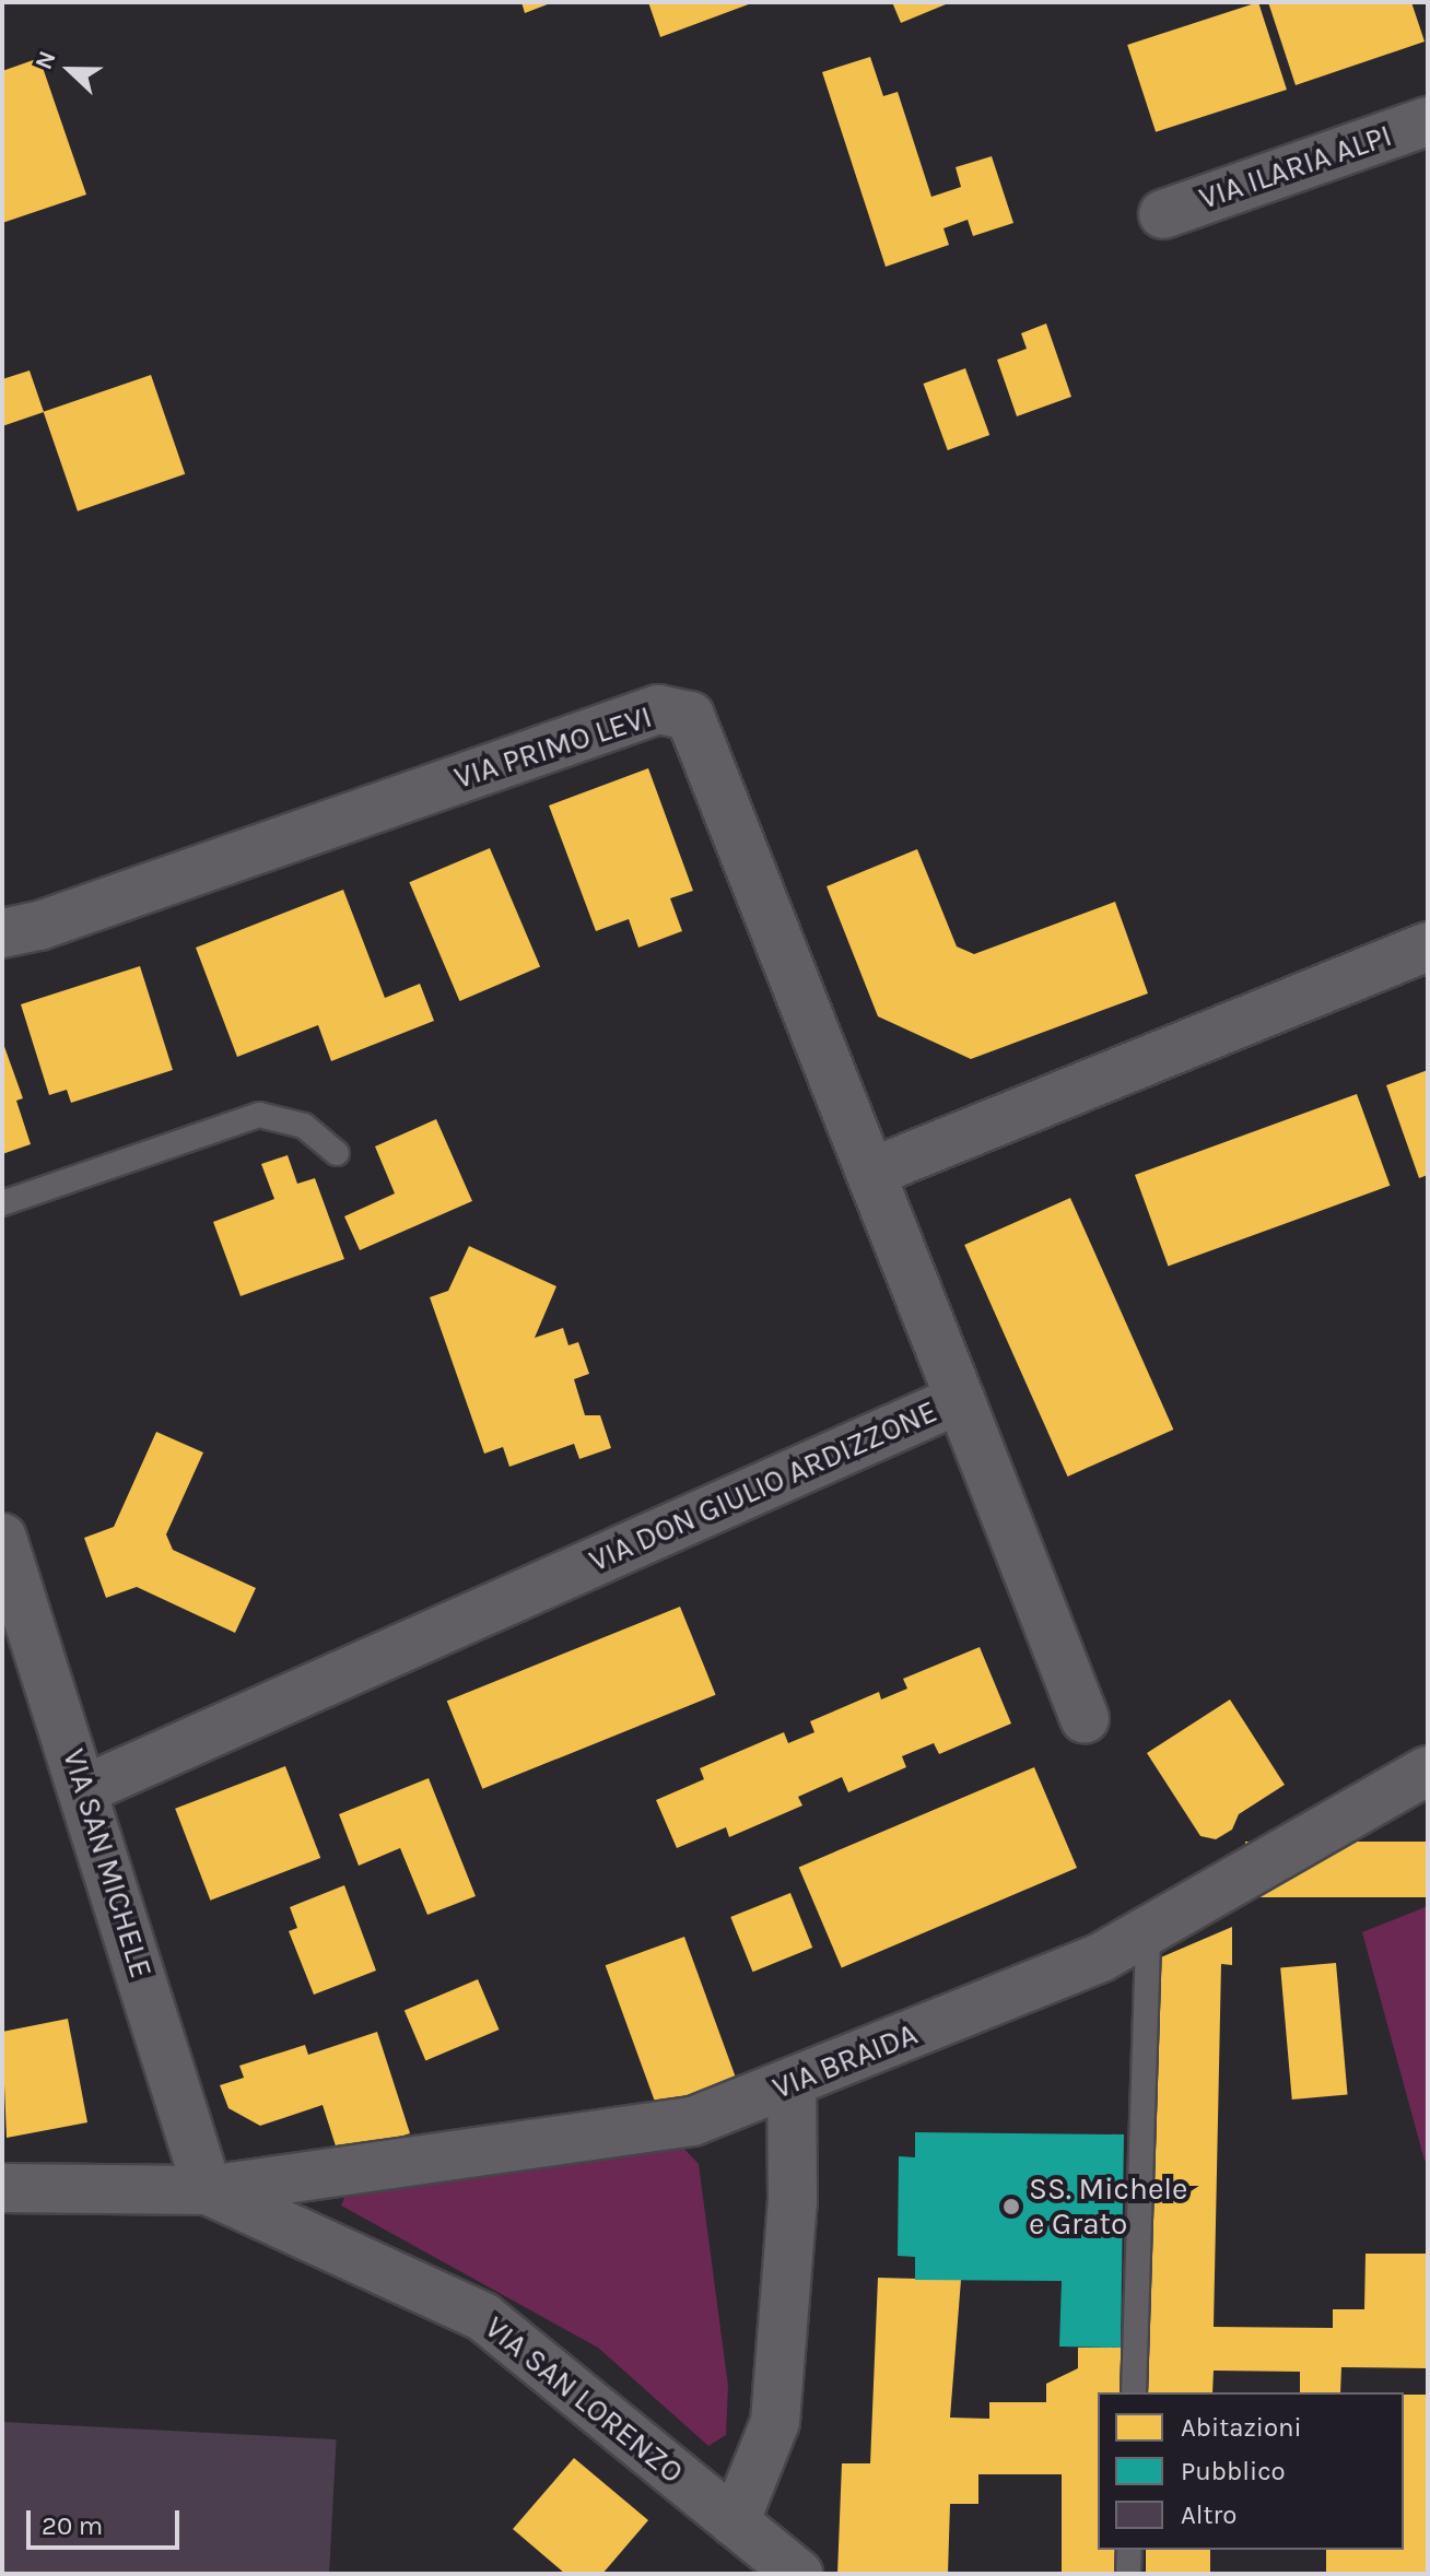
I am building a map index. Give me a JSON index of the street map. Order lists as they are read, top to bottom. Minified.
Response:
{"streets":{"street":["VIA ILARIA ALPI","VIA PRIMO LEVI","VIA DON GIULIO ARDIZZONE","VIA SAN MICHELE","VIA BRAIDA","VIA SAN LORENZO"]},"crossings":[["VIA PRIMO LEVI","VIA DON GIULIO ARDIZZONE"],["VIA DON GIULIO ARDIZZONE","VIA SAN MICHELE"],["VIA SAN MICHELE","VIA BRAIDA"],["VIA SAN MICHELE","VIA SAN LORENZO"],["VIA BRAIDA","VIA SAN LORENZO"]],"places":["SS. Michele e Grato"],"legend":["Abitazioni","Pubblico","Altro"],"scale_bar":"20 m","north":"left"}
